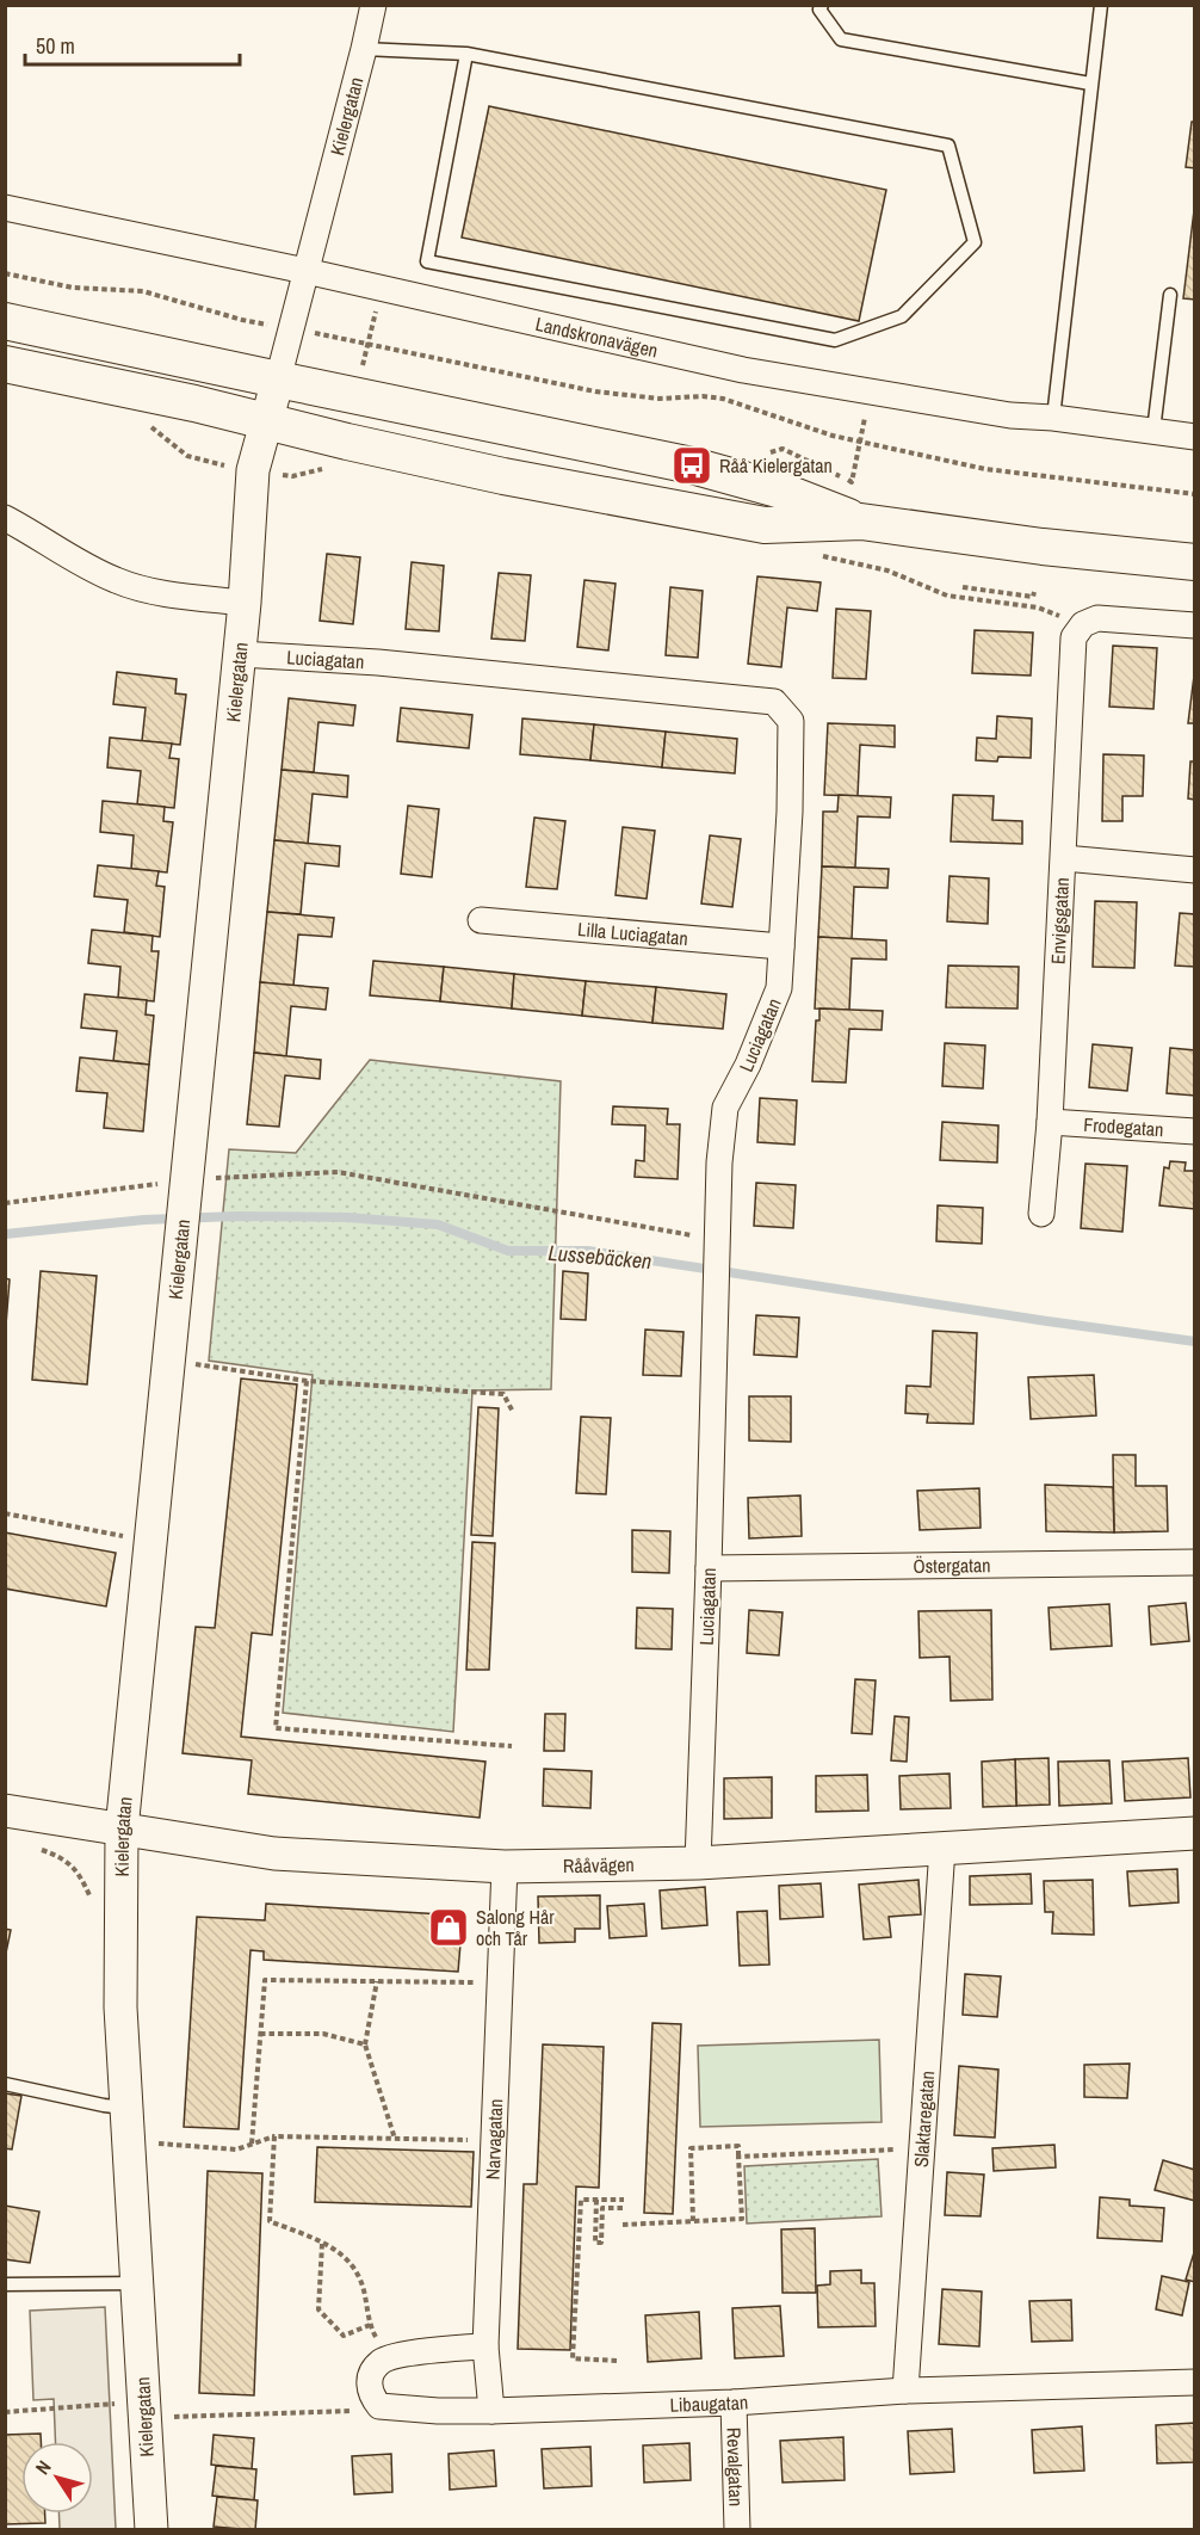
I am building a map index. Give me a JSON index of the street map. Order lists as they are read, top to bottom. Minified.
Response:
{"streets":{"street":["Kielergatan","Landskronavägen","Luciagatan","Envigsgatan","Lilla Luciagatan","Frodegatan","Östergatan","Rååvägen","Slaktaregatan","Narvagatan","Libaugatan","Revalgatan"]},"crossings":[["Kielergatan","Landskronavägen"],["Kielergatan","Luciagatan"],["Kielergatan","Rååvägen"],["Luciagatan","Lilla Luciagatan"],["Luciagatan","Östergatan"],["Luciagatan","Rååvägen"],["Envigsgatan","Frodegatan"],["Rååvägen","Slaktaregatan"],["Rååvägen","Narvagatan"],["Slaktaregatan","Libaugatan"],["Narvagatan","Libaugatan"],["Libaugatan","Revalgatan"]],"water":["Lussebäcken"],"places":{"bus stop":["Råå Kielergatan"],"shop":["Salong Hår och Tår"]},"scale_bar":"50 m","north":"top left"}
